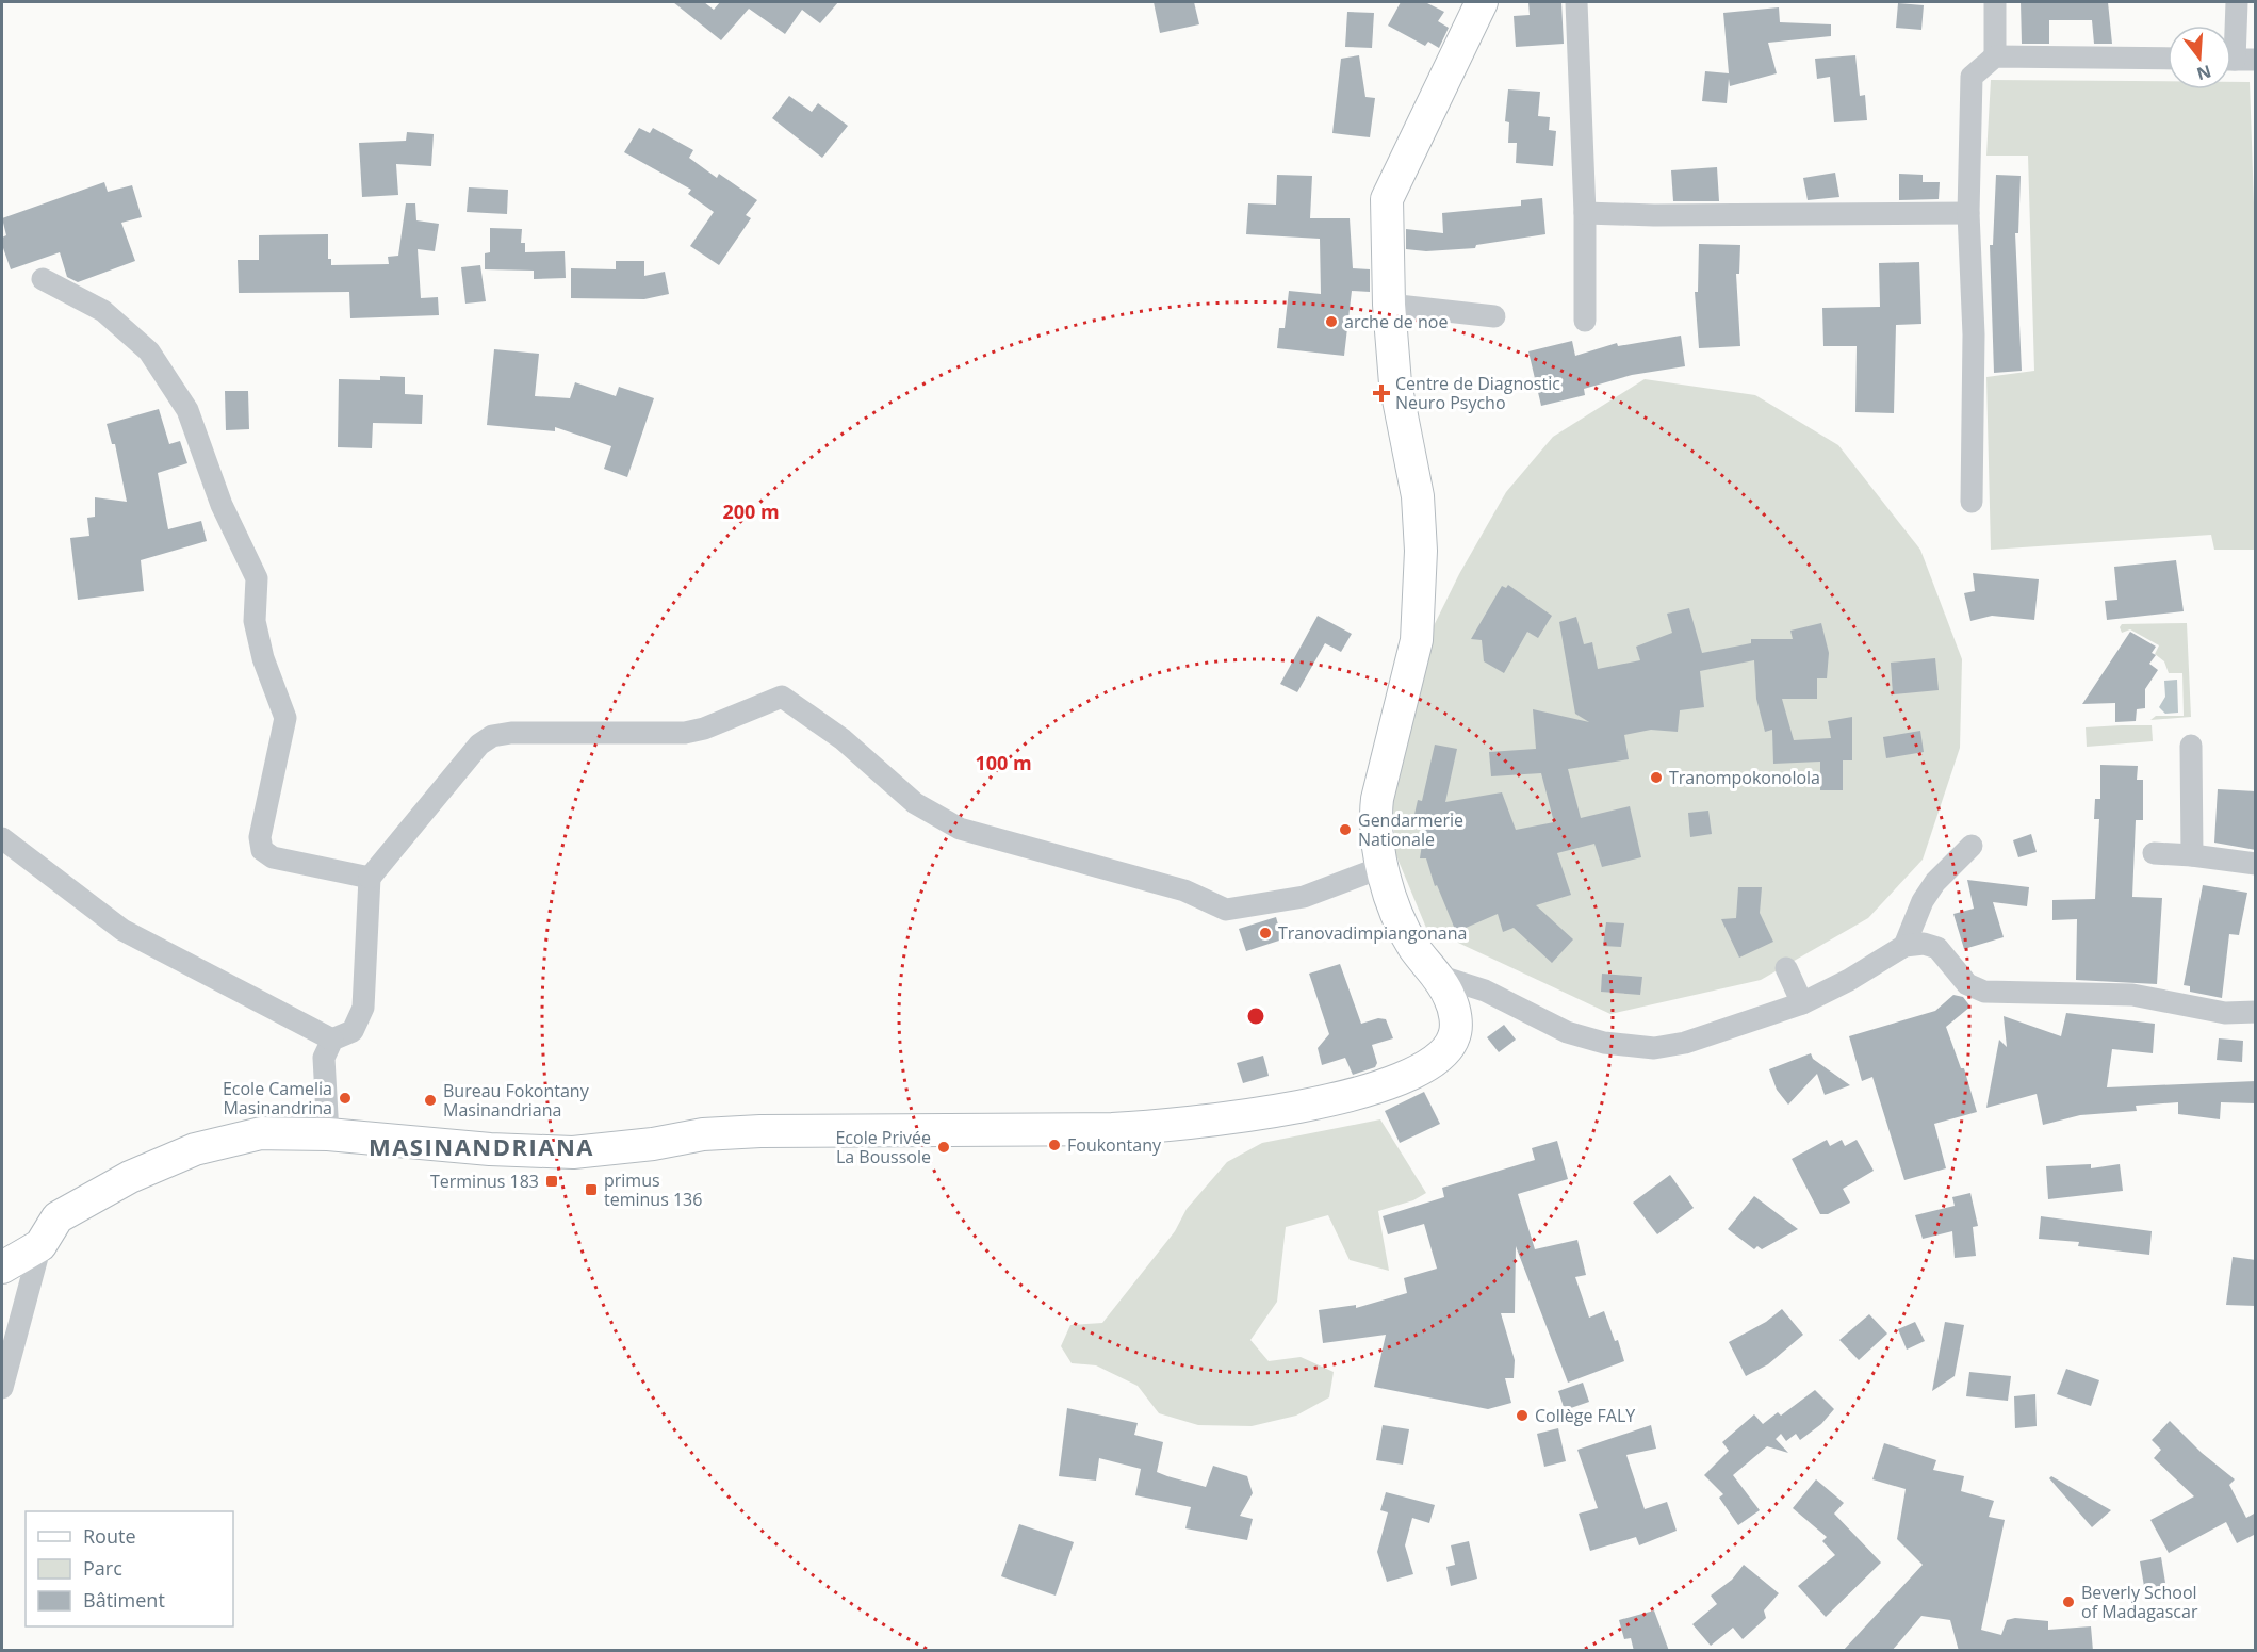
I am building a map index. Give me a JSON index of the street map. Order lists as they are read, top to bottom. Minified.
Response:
{"districts":["MASINANDRIANA"],"places":{"other":["arche de noe","Tranompokonolola","Gendarmerie Nationale","Tranovadimpiangonana","Ecole Camelia Masinandrina","Bureau Fokontany Masinandriana","Foukontany","Ecole Privée La Boussole","Collège FALY","Beverly School of Madagascar"],"health":["Centre de Diagnostic Neuro Psycho"],"transit":["Terminus 183","primus teminus 136"]},"legend":["Route","Parc","Bâtiment"],"north":"bottom","rings":["200 m","100 m"]}
